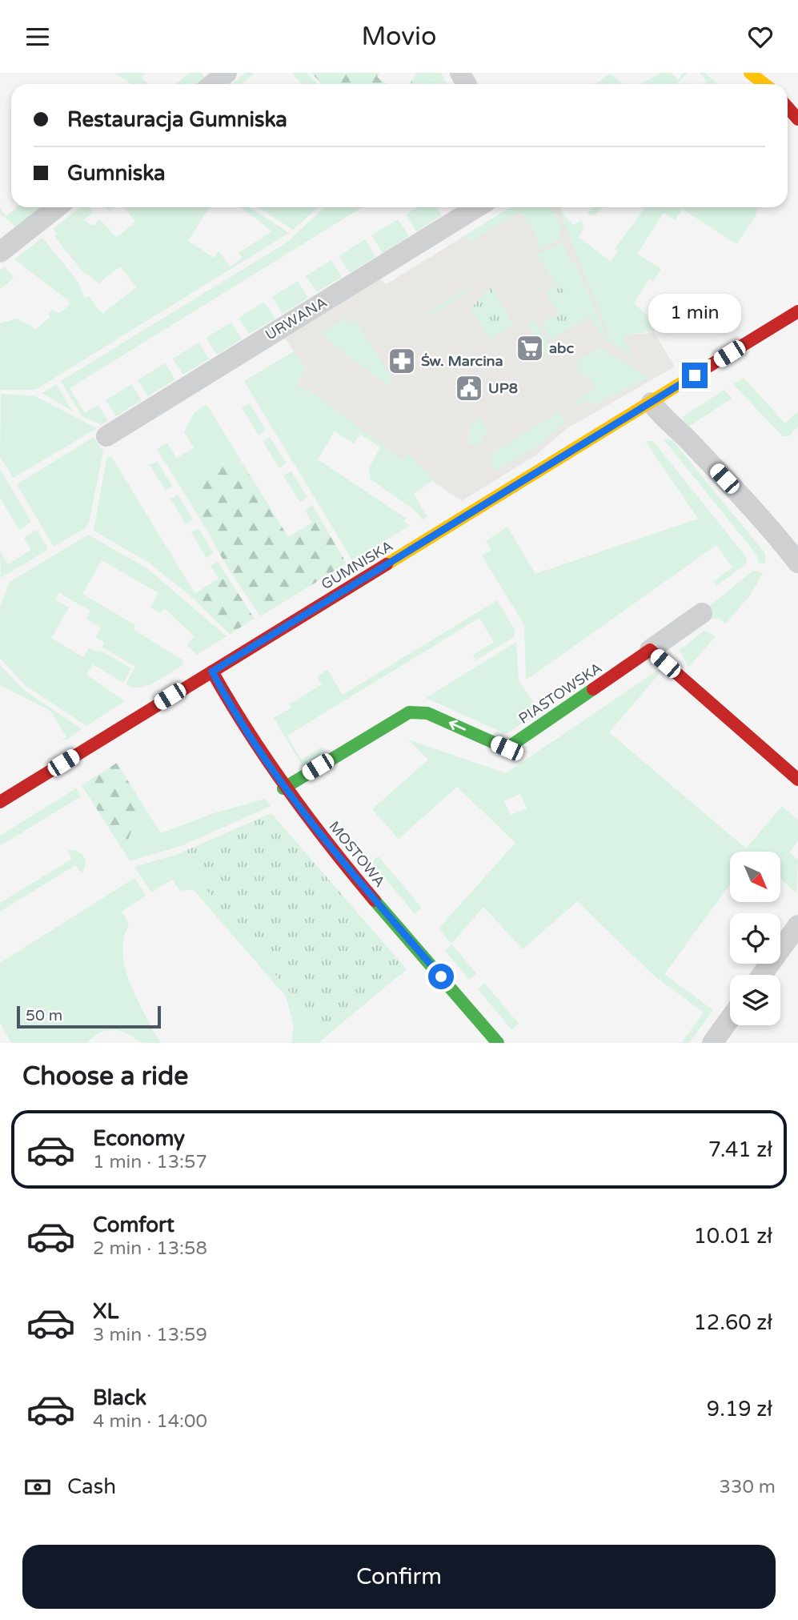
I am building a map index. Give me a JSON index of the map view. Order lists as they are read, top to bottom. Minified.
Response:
{"streets":{"street":["URWANA","GUMNISKA","PIASTOWSKA","MOSTOWA"]},"crossings":[["GUMNISKA","MOSTOWA"],["PIASTOWSKA","MOSTOWA"]],"one_way":["PIASTOWSKA"],"places":{"supermarket":["abc"],"pharmacy":["Św. Marcina"],"public building":["UP8"]},"scale_bar":"50 m","north":"bottom right","page":{"header":"Movio","banner":["Restauracja Gumniska","Gumniska"],"bubble":"1 min","scale":"50 m","heading":"Choose a ride","list":[{"name":"Economy","note":"1 min · 13:57","value":"7.41 zł"},{"name":"Comfort","note":"2 min · 13:58","value":"10.01 zł"},{"name":"XL","note":"3 min · 13:59","value":"12.60 zł"},{"name":"Black","note":"4 min · 14:00","value":"9.19 zł"}],"pay":["Cash","330 m"],"buttons":"Confirm"}}
